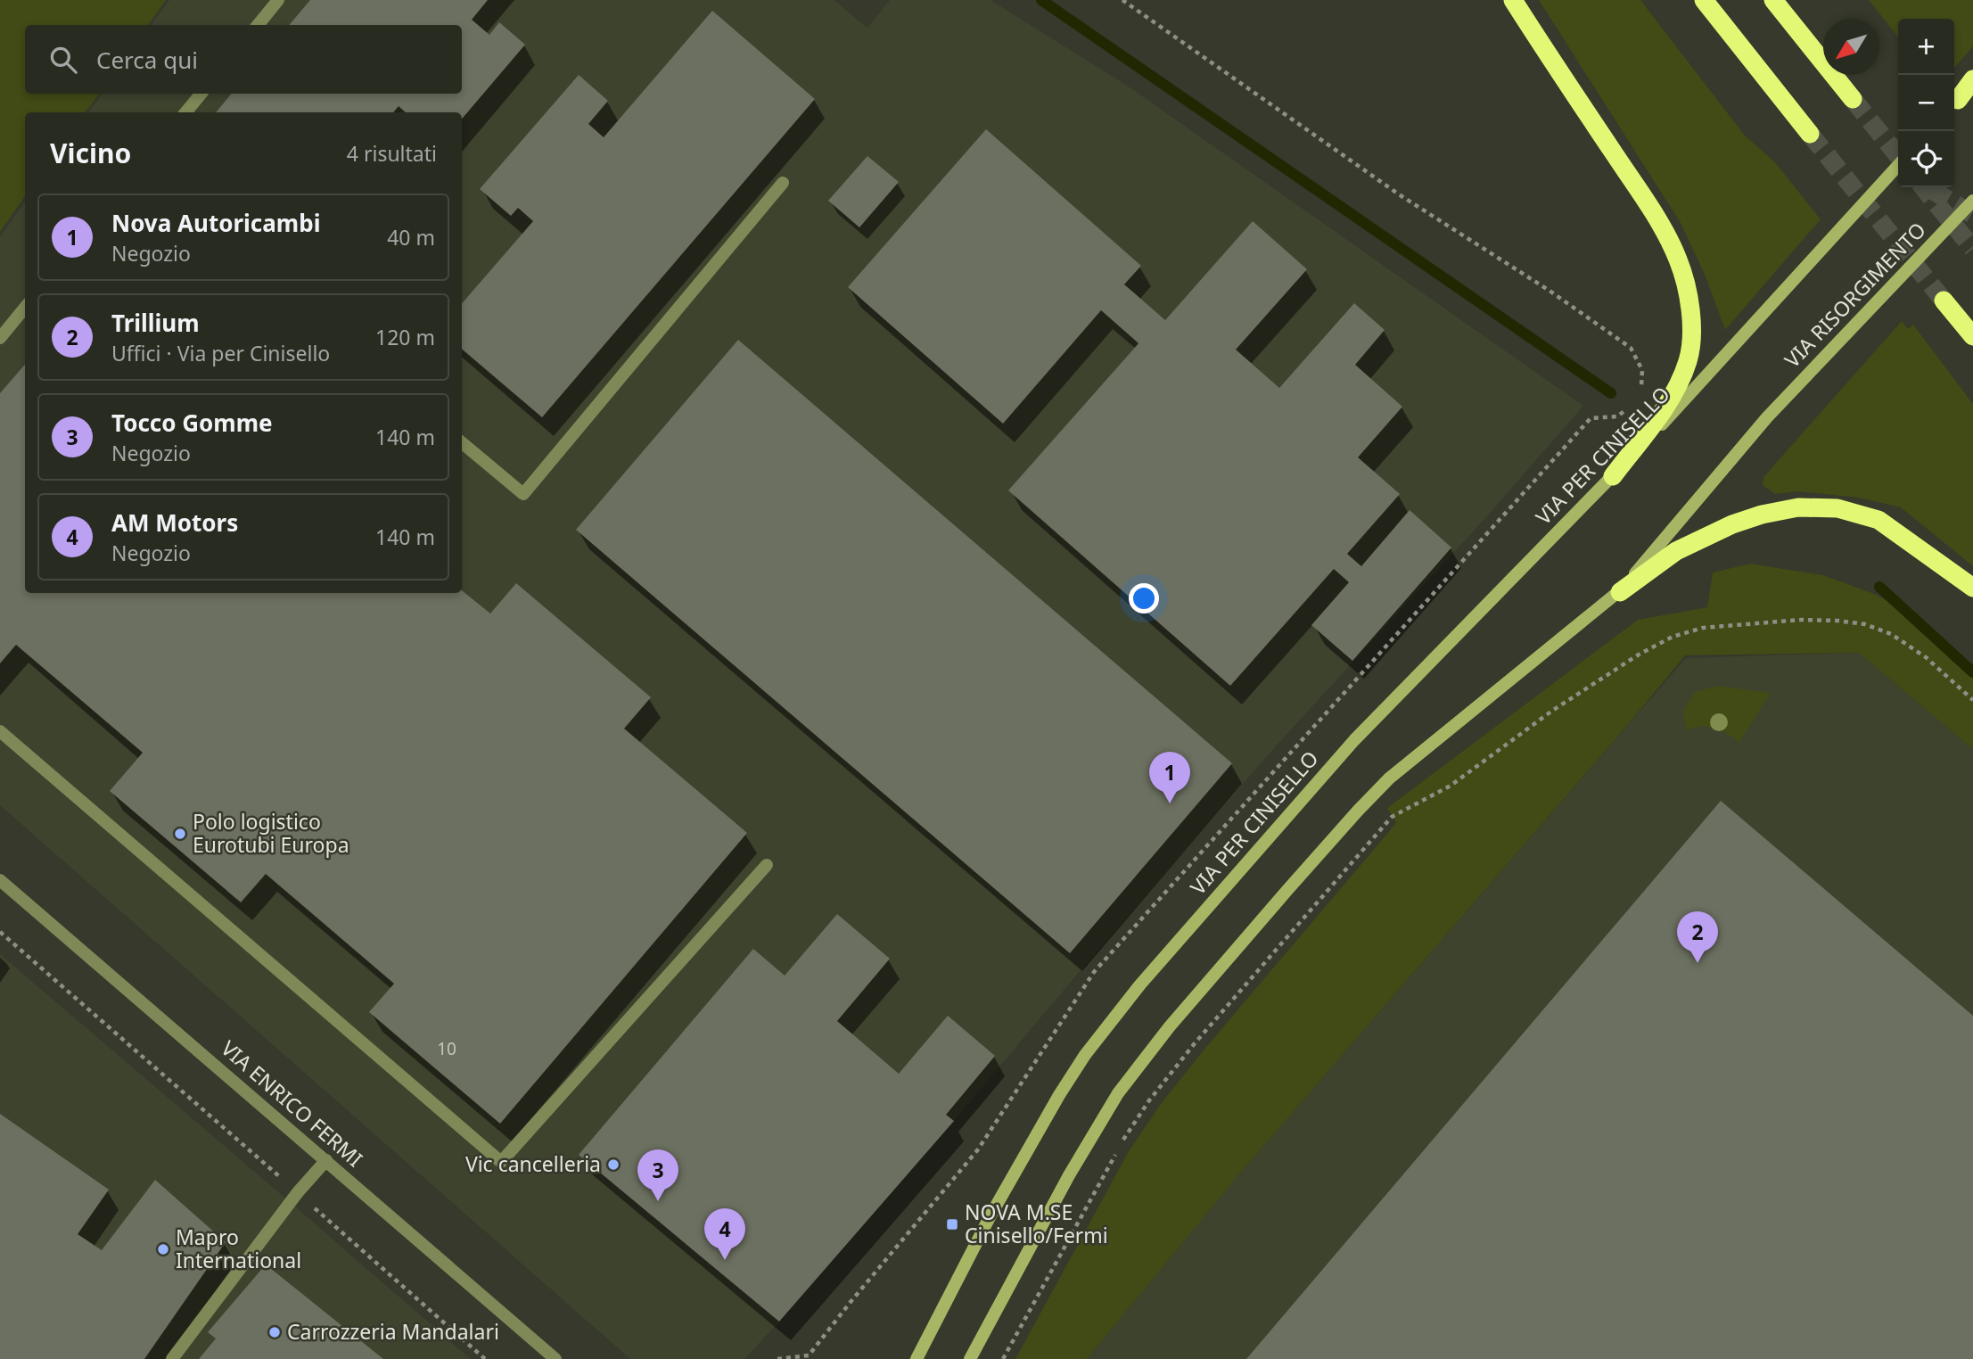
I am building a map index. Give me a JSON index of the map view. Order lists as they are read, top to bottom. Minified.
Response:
{"streets":{"main road":["VIA RISORGIMENTO","VIA PER CINISELLO"],"street":["VIA ENRICO FERMI"]},"places":{"other":["Polo logistico Eurotubi Europa","Vic cancelleria","Mapro International","Carrozzeria Mandalari"],"transit":["NOVA M.SE Cinisello/Fermi"]},"house_numbers":["10"],"north":"bottom left","page":{"map_buttons":["+","−"],"search":"Cerca qui","heading":["Vicino","4 risultati"],"list":[{"mark":"1","name":"Nova Autoricambi","note":"Negozio","value":"40 m"},{"mark":"2","name":"Trillium","note":"Uffici · Via per Cinisello","value":"120 m"},{"mark":"3","name":"Tocco Gomme","note":"Negozio","value":"140 m"},{"mark":"4","name":"AM Motors","note":"Negozio","value":"140 m"}],"pins":["1","2","3","4"]}}
